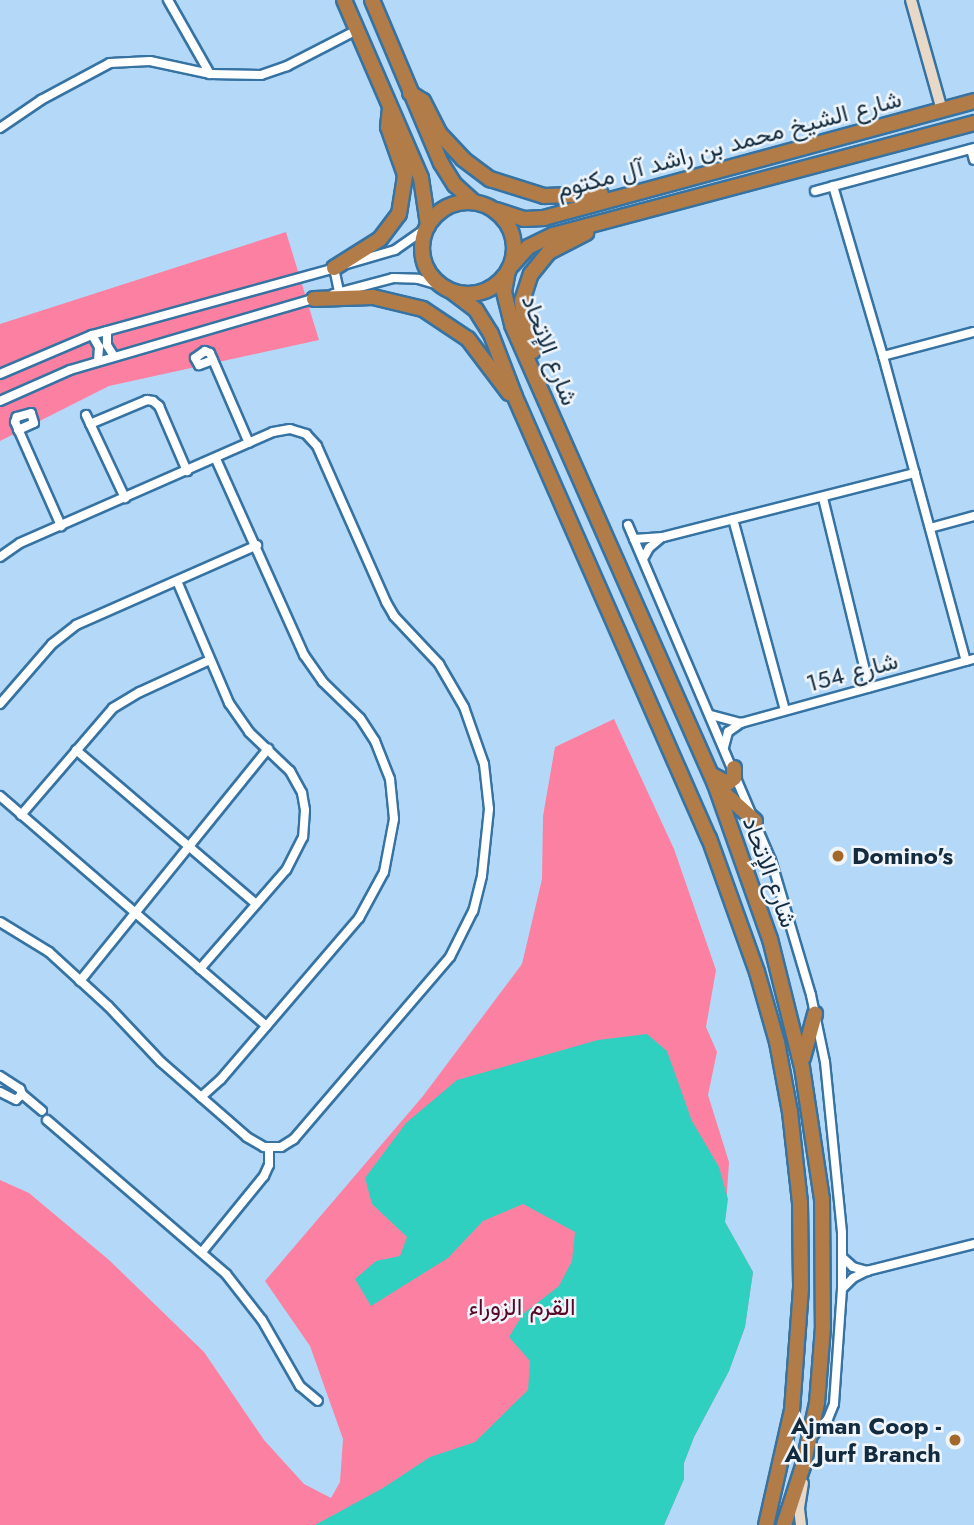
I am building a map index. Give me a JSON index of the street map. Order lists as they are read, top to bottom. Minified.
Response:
{"streets":{"highway":["شارع الشيخ محمد بن راشد آل مكتوم","شارع الإتحاد"],"street":["شارع 154"]},"crossings":[["شارع الشيخ محمد بن راشد آل مكتوم","شارع الإتحاد"]],"parks":["القرم الزوراء"],"places":["Domino's","Ajman Coop - Al Jurf Branch"]}
